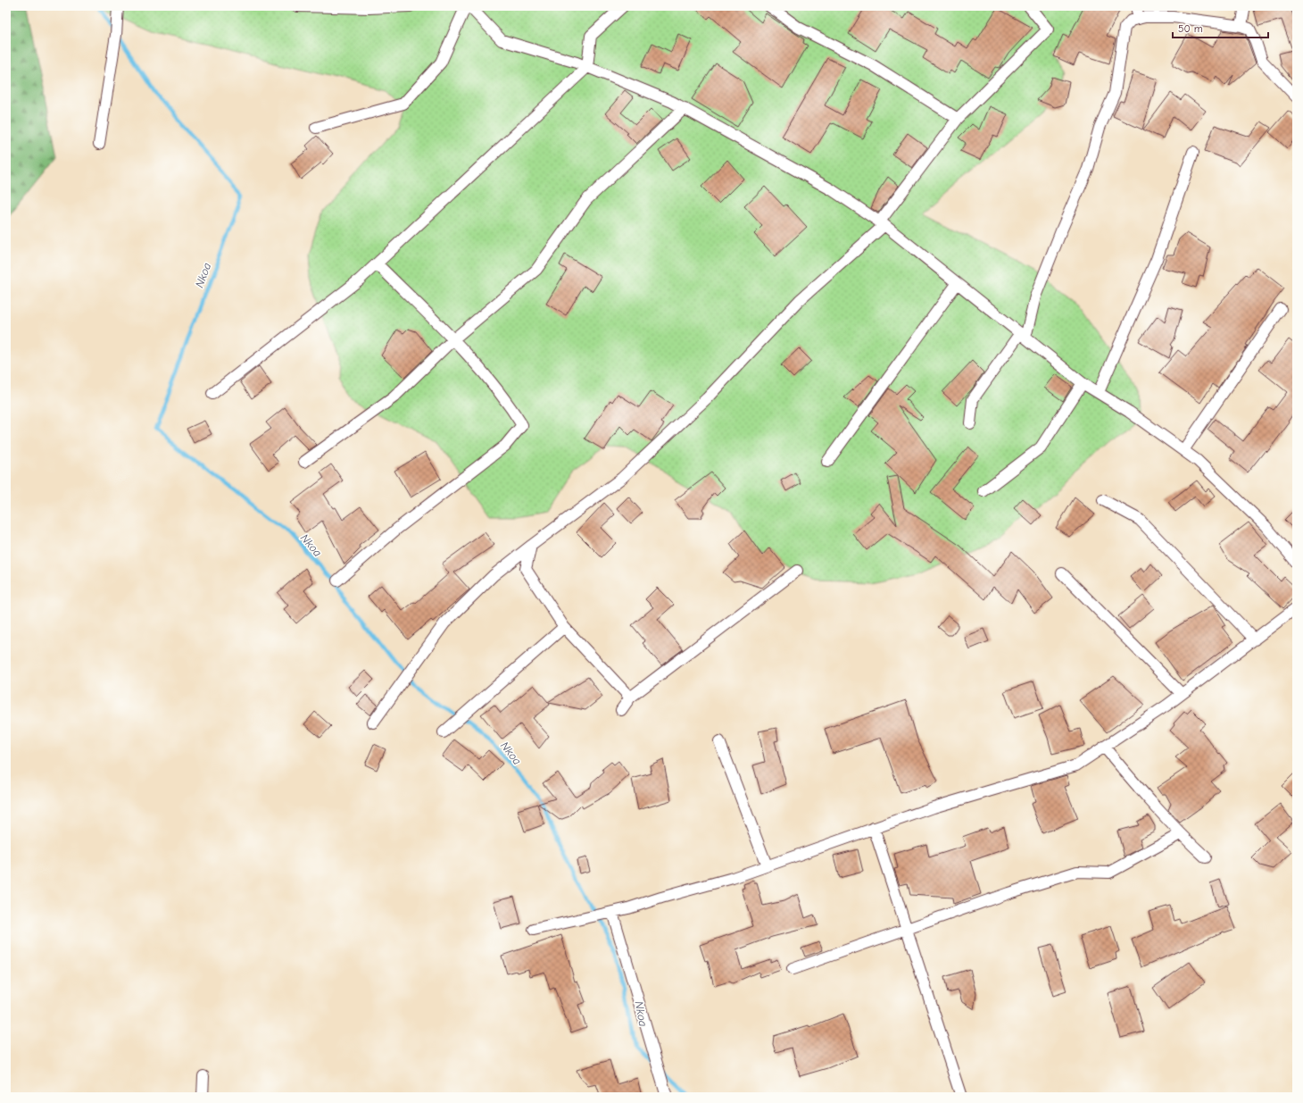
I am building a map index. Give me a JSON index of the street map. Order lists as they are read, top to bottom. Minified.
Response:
{"water":["Nkoa"],"scale_bar":"50 m"}
